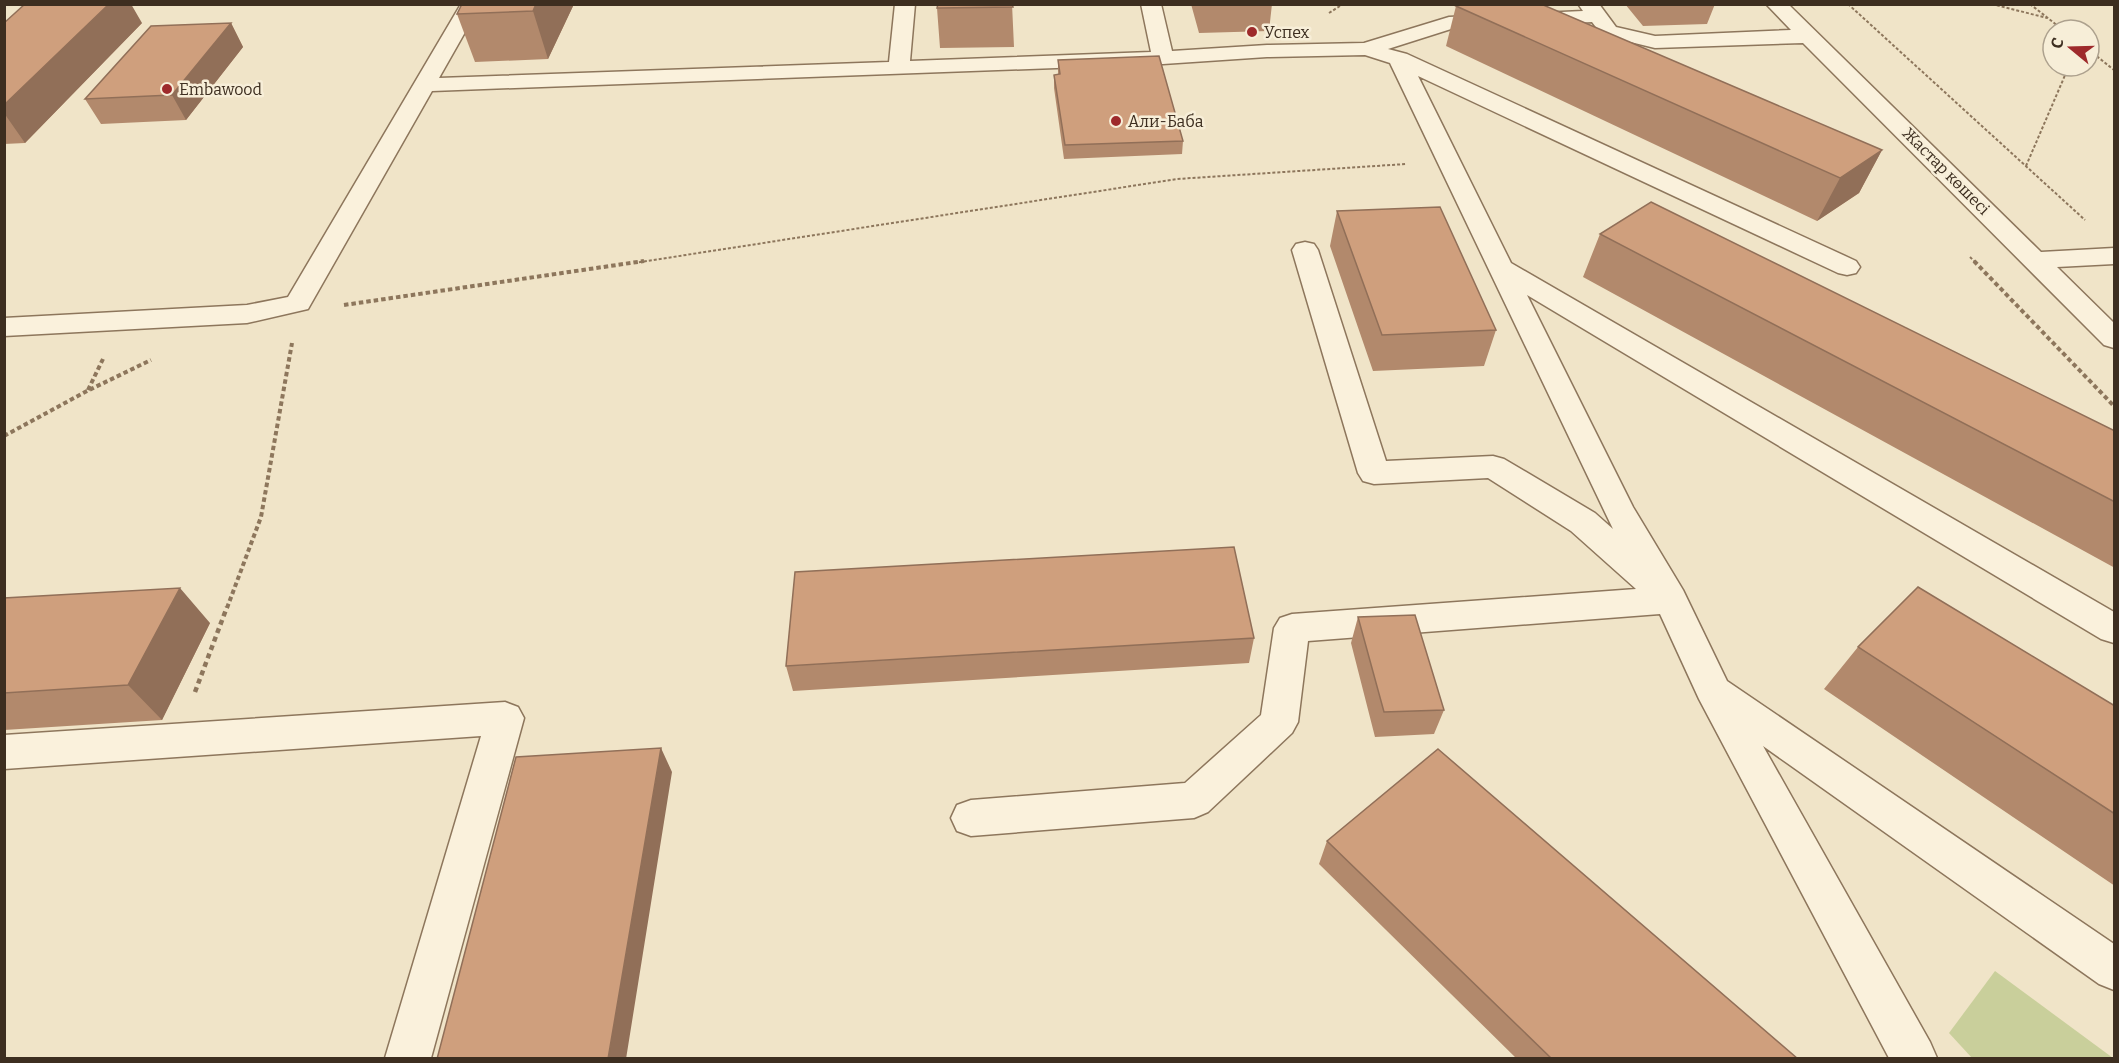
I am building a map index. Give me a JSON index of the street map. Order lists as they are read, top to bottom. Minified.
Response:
{"streets":{"street":["Жастар көшесі"]},"places":["Успех","Embawood","Али-Баба"],"north":"left"}
